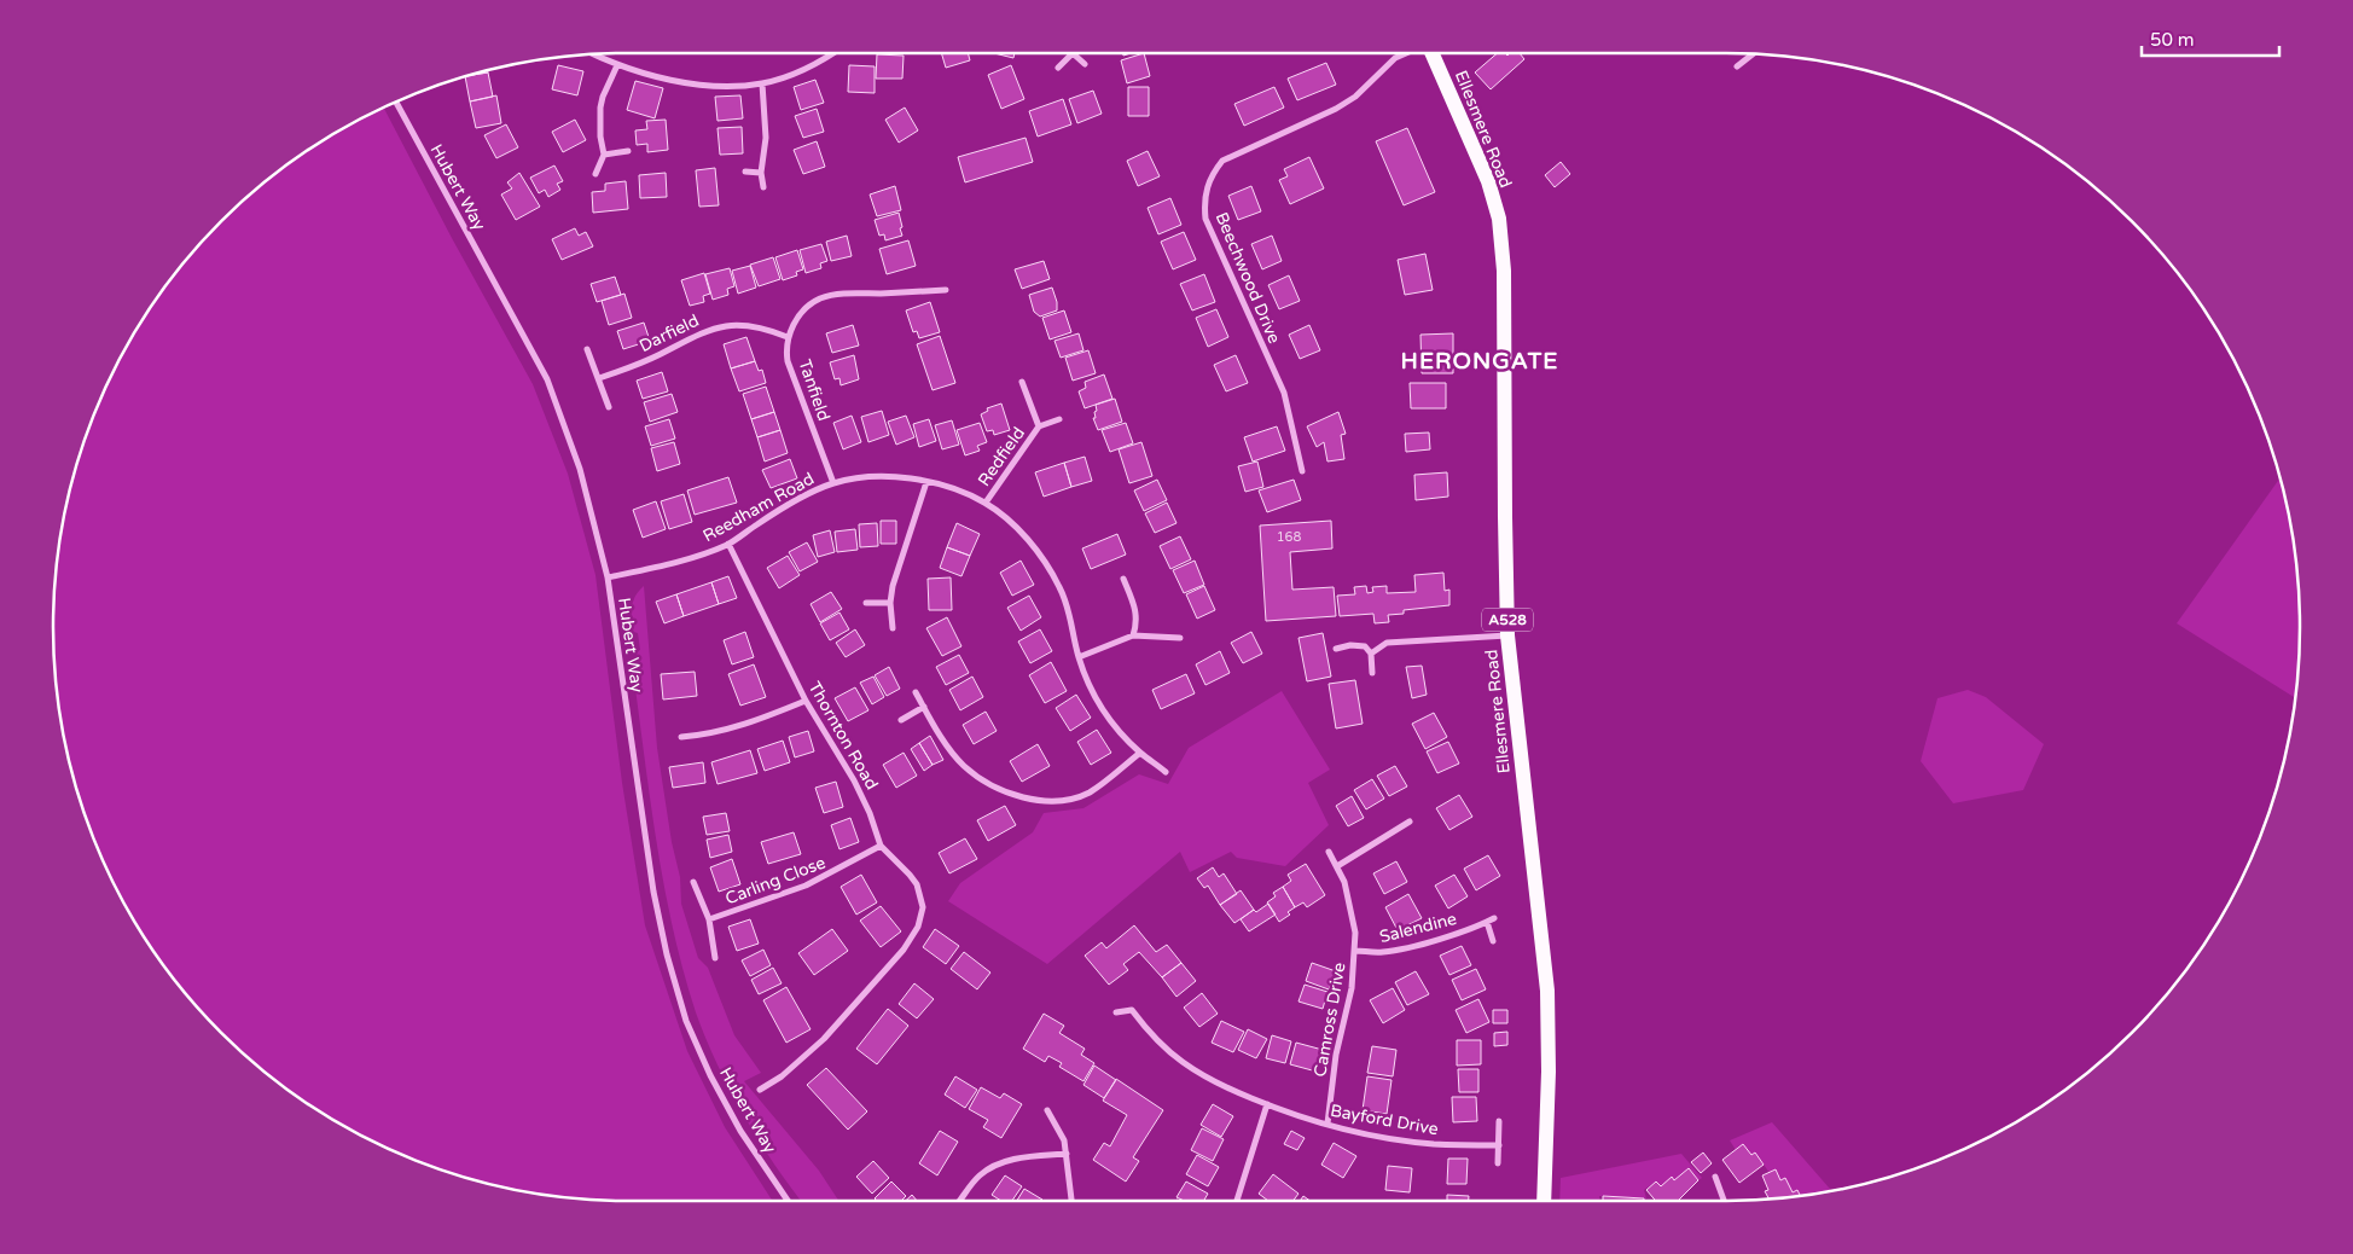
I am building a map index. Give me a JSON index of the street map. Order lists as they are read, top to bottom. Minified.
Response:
{"streets":{"main road":["Ellesmere Road","A528"],"street":["Hubert Way","Beechwood Drive","Darfield","Tanfield","Redfield","Reedham Road","Thornton Road","Carling Close","Salendine","Camross Drive","Bayford Drive"]},"crossings":[["Hubert Way","Reedham Road"],["Darfield","Tanfield"],["Tanfield","Reedham Road"],["Redfield","Reedham Road"],["Reedham Road","Thornton Road"],["Thornton Road","Carling Close"],["Salendine","Camross Drive"],["Camross Drive","Bayford Drive"]],"districts":["HERONGATE"],"house_numbers":["168"],"scale_bar":"50 m"}
